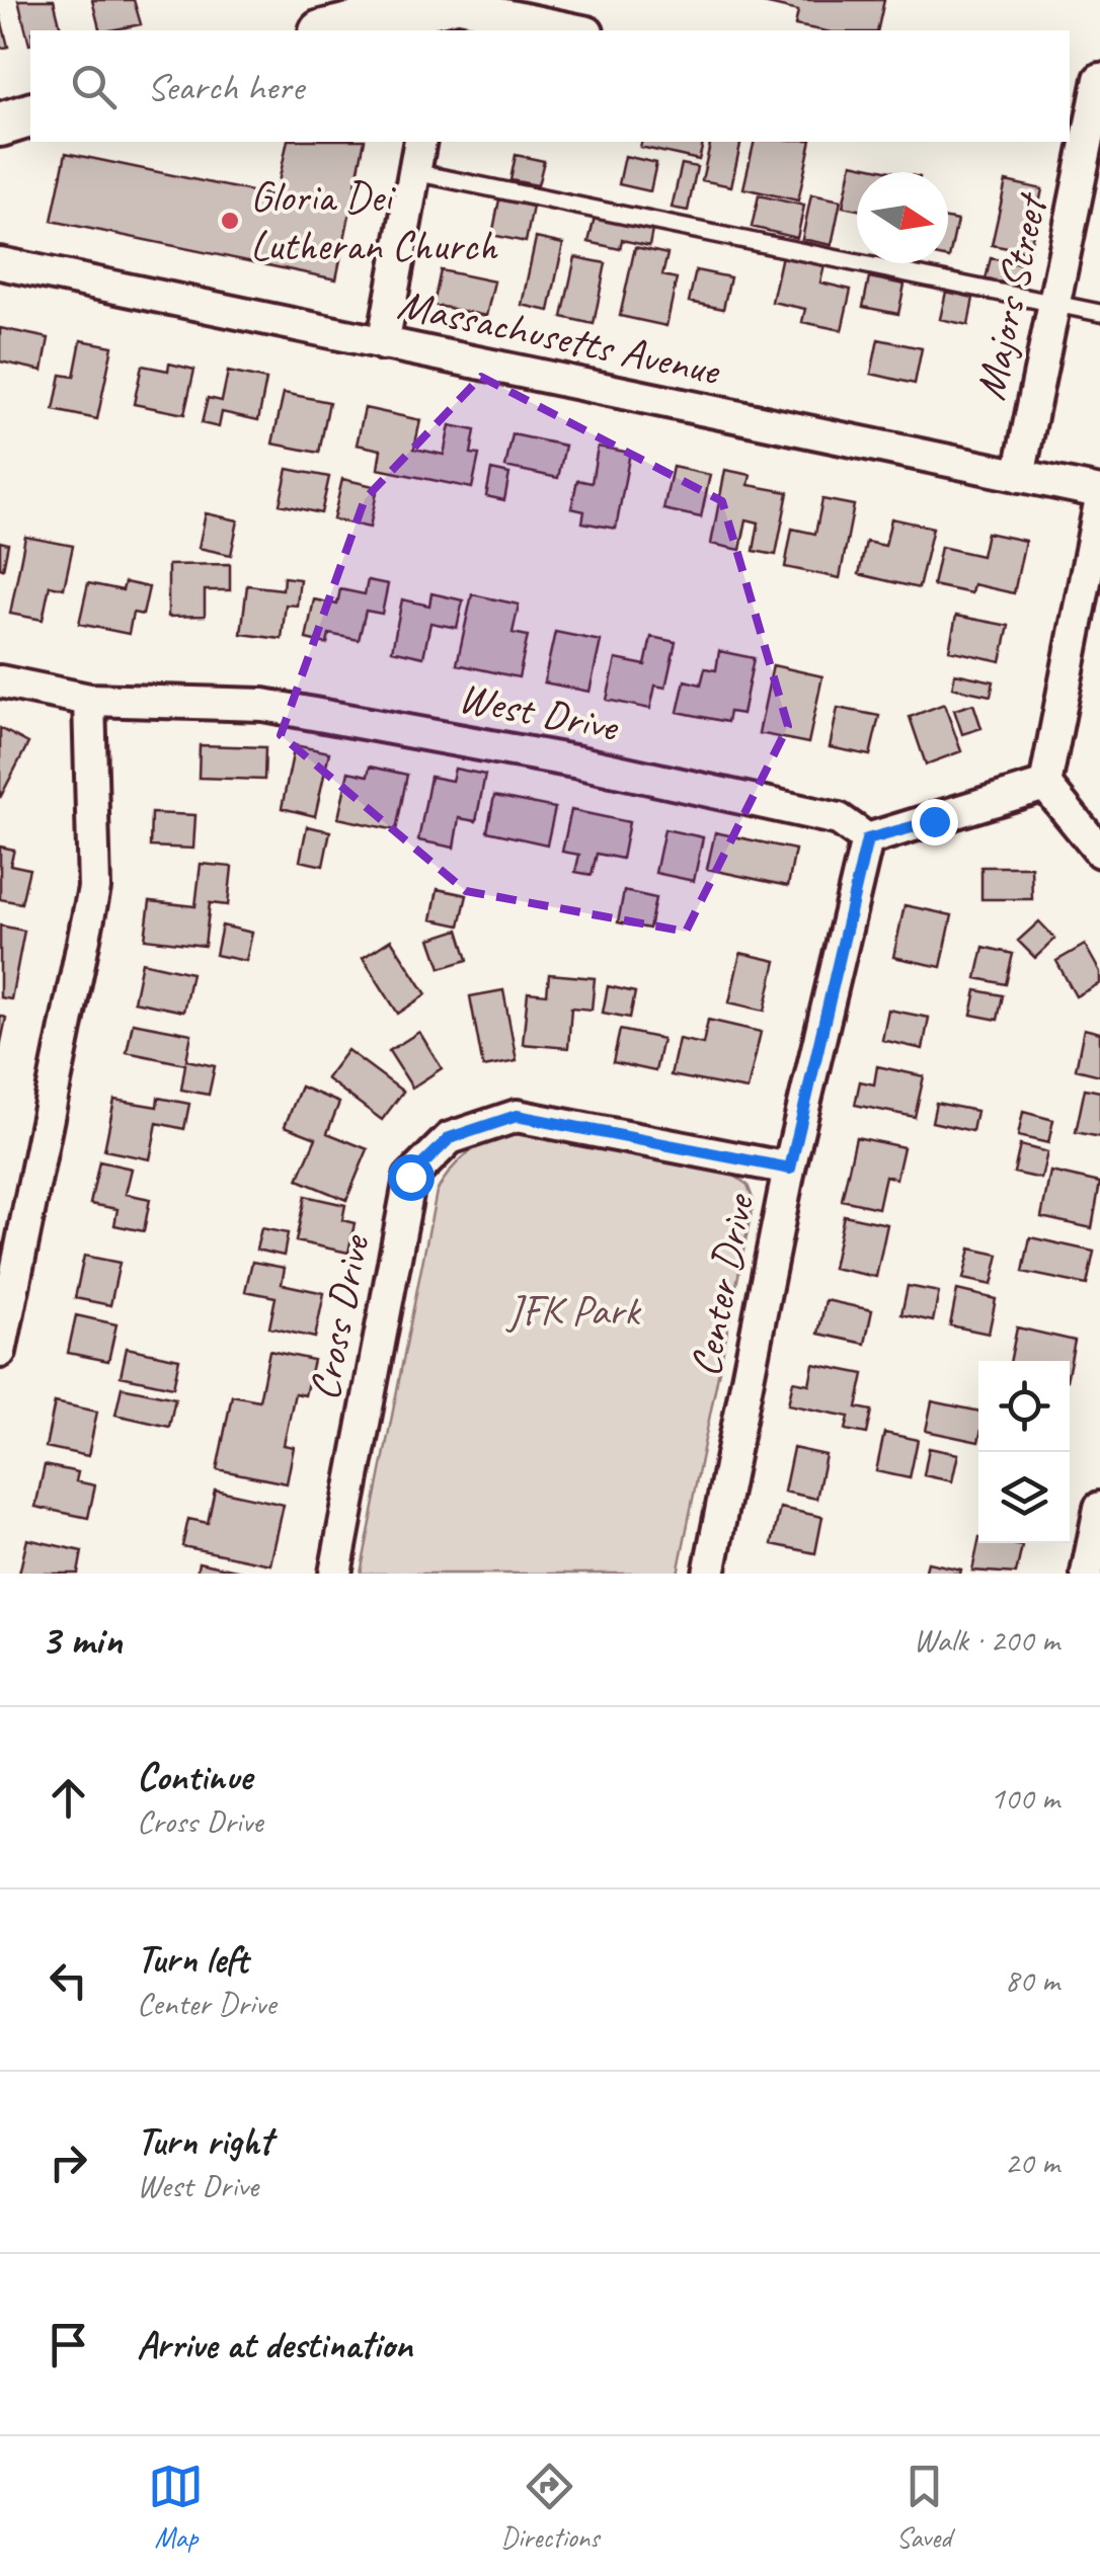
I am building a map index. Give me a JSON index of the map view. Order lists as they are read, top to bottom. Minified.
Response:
{"streets":{"street":["Majors Street","Massachusetts Avenue","West Drive","Center Drive","Cross Drive"]},"crossings":[["Majors Street","Massachusetts Avenue"],["West Drive","Center Drive"],["Center Drive","Cross Drive"]],"parks":["JFK Park"],"places":["Gloria Dei Lutheran Church"],"north":"right","page":{"search":"Search here","heading":["3 min","Walk · 200 m"],"list":[["Continue","Cross Drive","100 m"],["Turn left","Center Drive","80 m"],["Turn right","West Drive","20 m"],"Arrive at destination"],"nav":["Map","Directions","Saved"]}}
